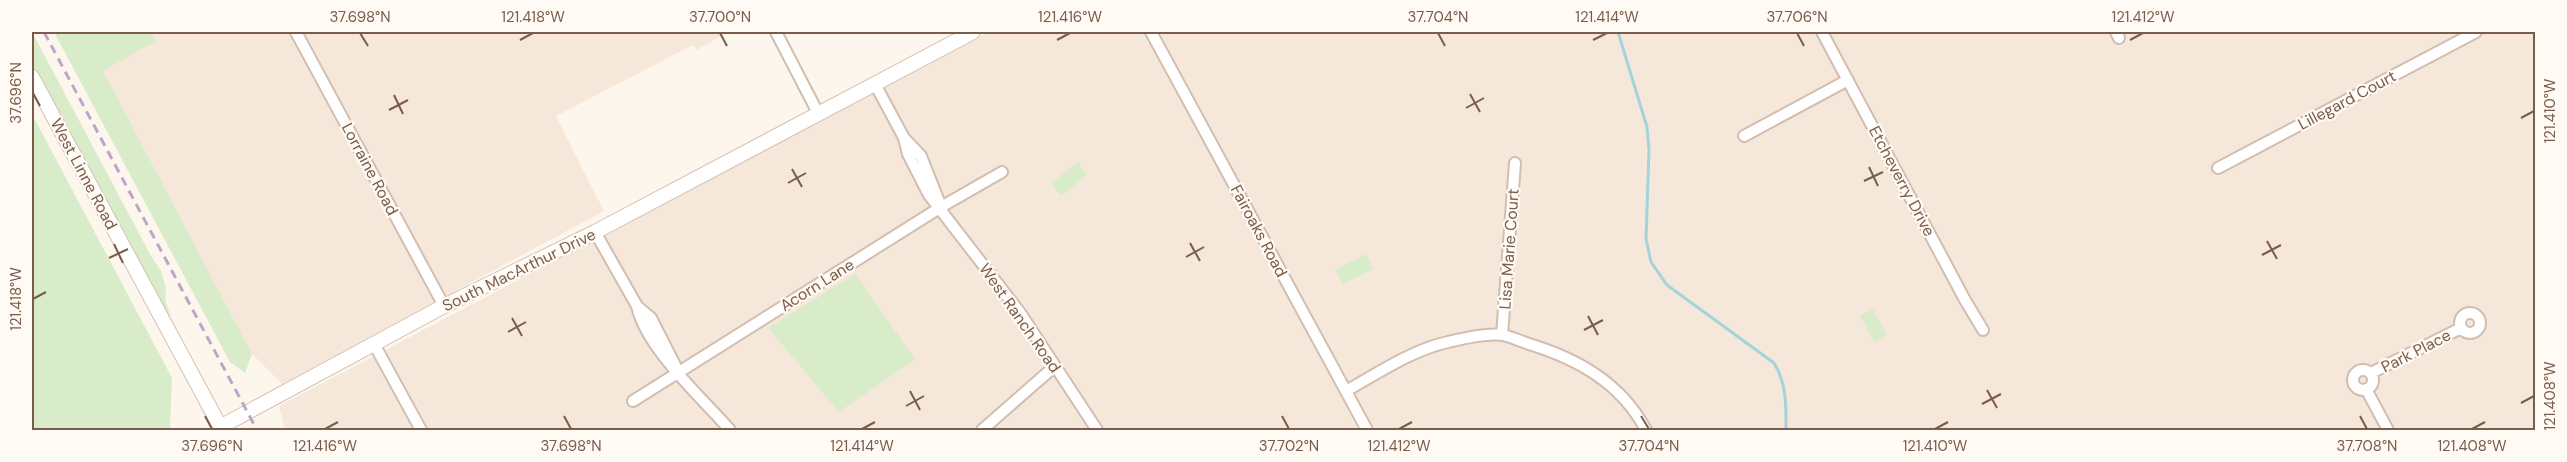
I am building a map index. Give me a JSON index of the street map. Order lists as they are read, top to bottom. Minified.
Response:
{"streets":{"street":["Lillegard Court","Lorraine Road","West Linne Road","Etcheverry Drive","Fairoaks Road","Lisa Marie Court","South MacArthur Drive","Acorn Lane","West Ranch Road","Park Place"]},"crossings":[["Lorraine Road","South MacArthur Drive"],["West Linne Road","South MacArthur Drive"],["Acorn Lane","West Ranch Road"]],"coordinates":["37.698°N","121.418°W","37.700°N","121.416°W","37.704°N","121.414°W","37.706°N","121.412°W","37.696°N","121.410°W","121.408°W","37.702°N","37.708°N"]}
